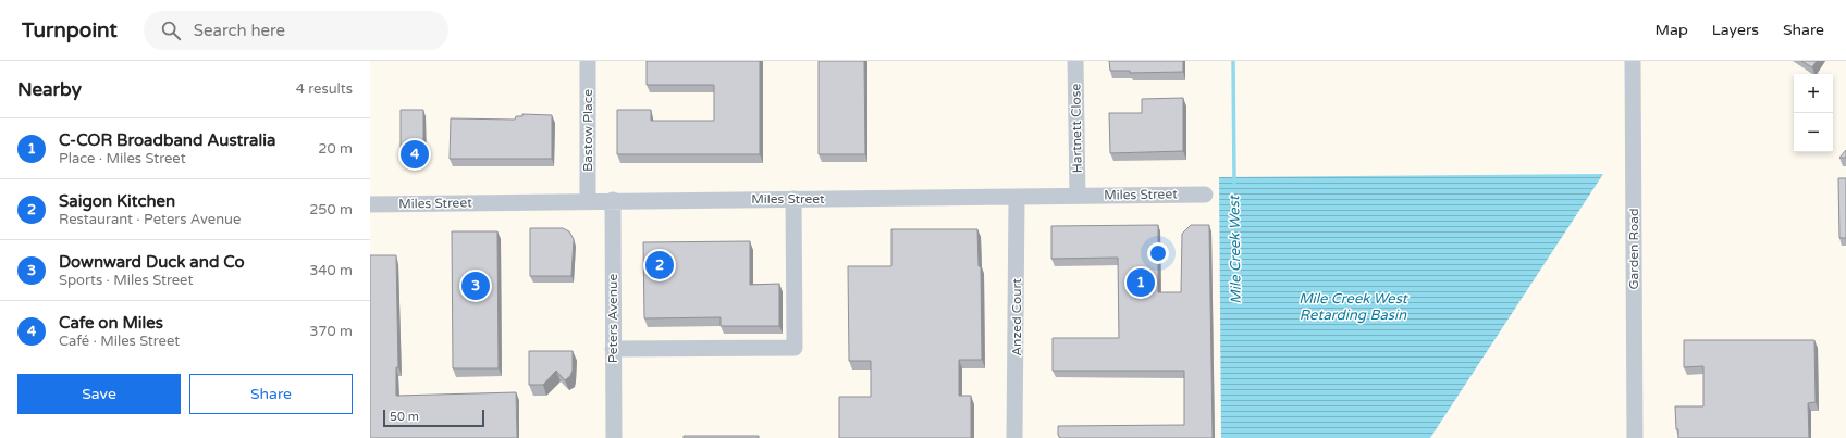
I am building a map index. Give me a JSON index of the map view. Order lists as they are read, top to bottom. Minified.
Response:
{"streets":{"street":["Hartnett Close","Bastow Place","Miles Street","Garden Road","Anzed Court","Peters Avenue"]},"crossings":[["Hartnett Close","Miles Street"],["Bastow Place","Miles Street"],["Miles Street","Anzed Court"],["Miles Street","Peters Avenue"]],"water":["Mile Creek West","Mile Creek West Retarding Basin"],"scale_bar":"50 m","page":{"header":"Turnpoint","search":"Search here","nav":["Map","Layers","Share"],"heading":["Nearby","4 results"],"map_buttons":["+","−"],"list":[{"mark":"1","name":"C-COR Broadband Australia","note":"Place · Miles Street","value":"20 m"},{"mark":"2","name":"Saigon Kitchen","note":"Restaurant · Peters Avenue","value":"250 m"},{"mark":"3","name":"Downward Duck and Co","note":"Sports · Miles Street","value":"340 m"},{"mark":"4","name":"Cafe on Miles","note":"Café · Miles Street","value":"370 m"}],"pins":["4","2","1","3"],"buttons":["Save","Share"],"scale":"50 m"}}
